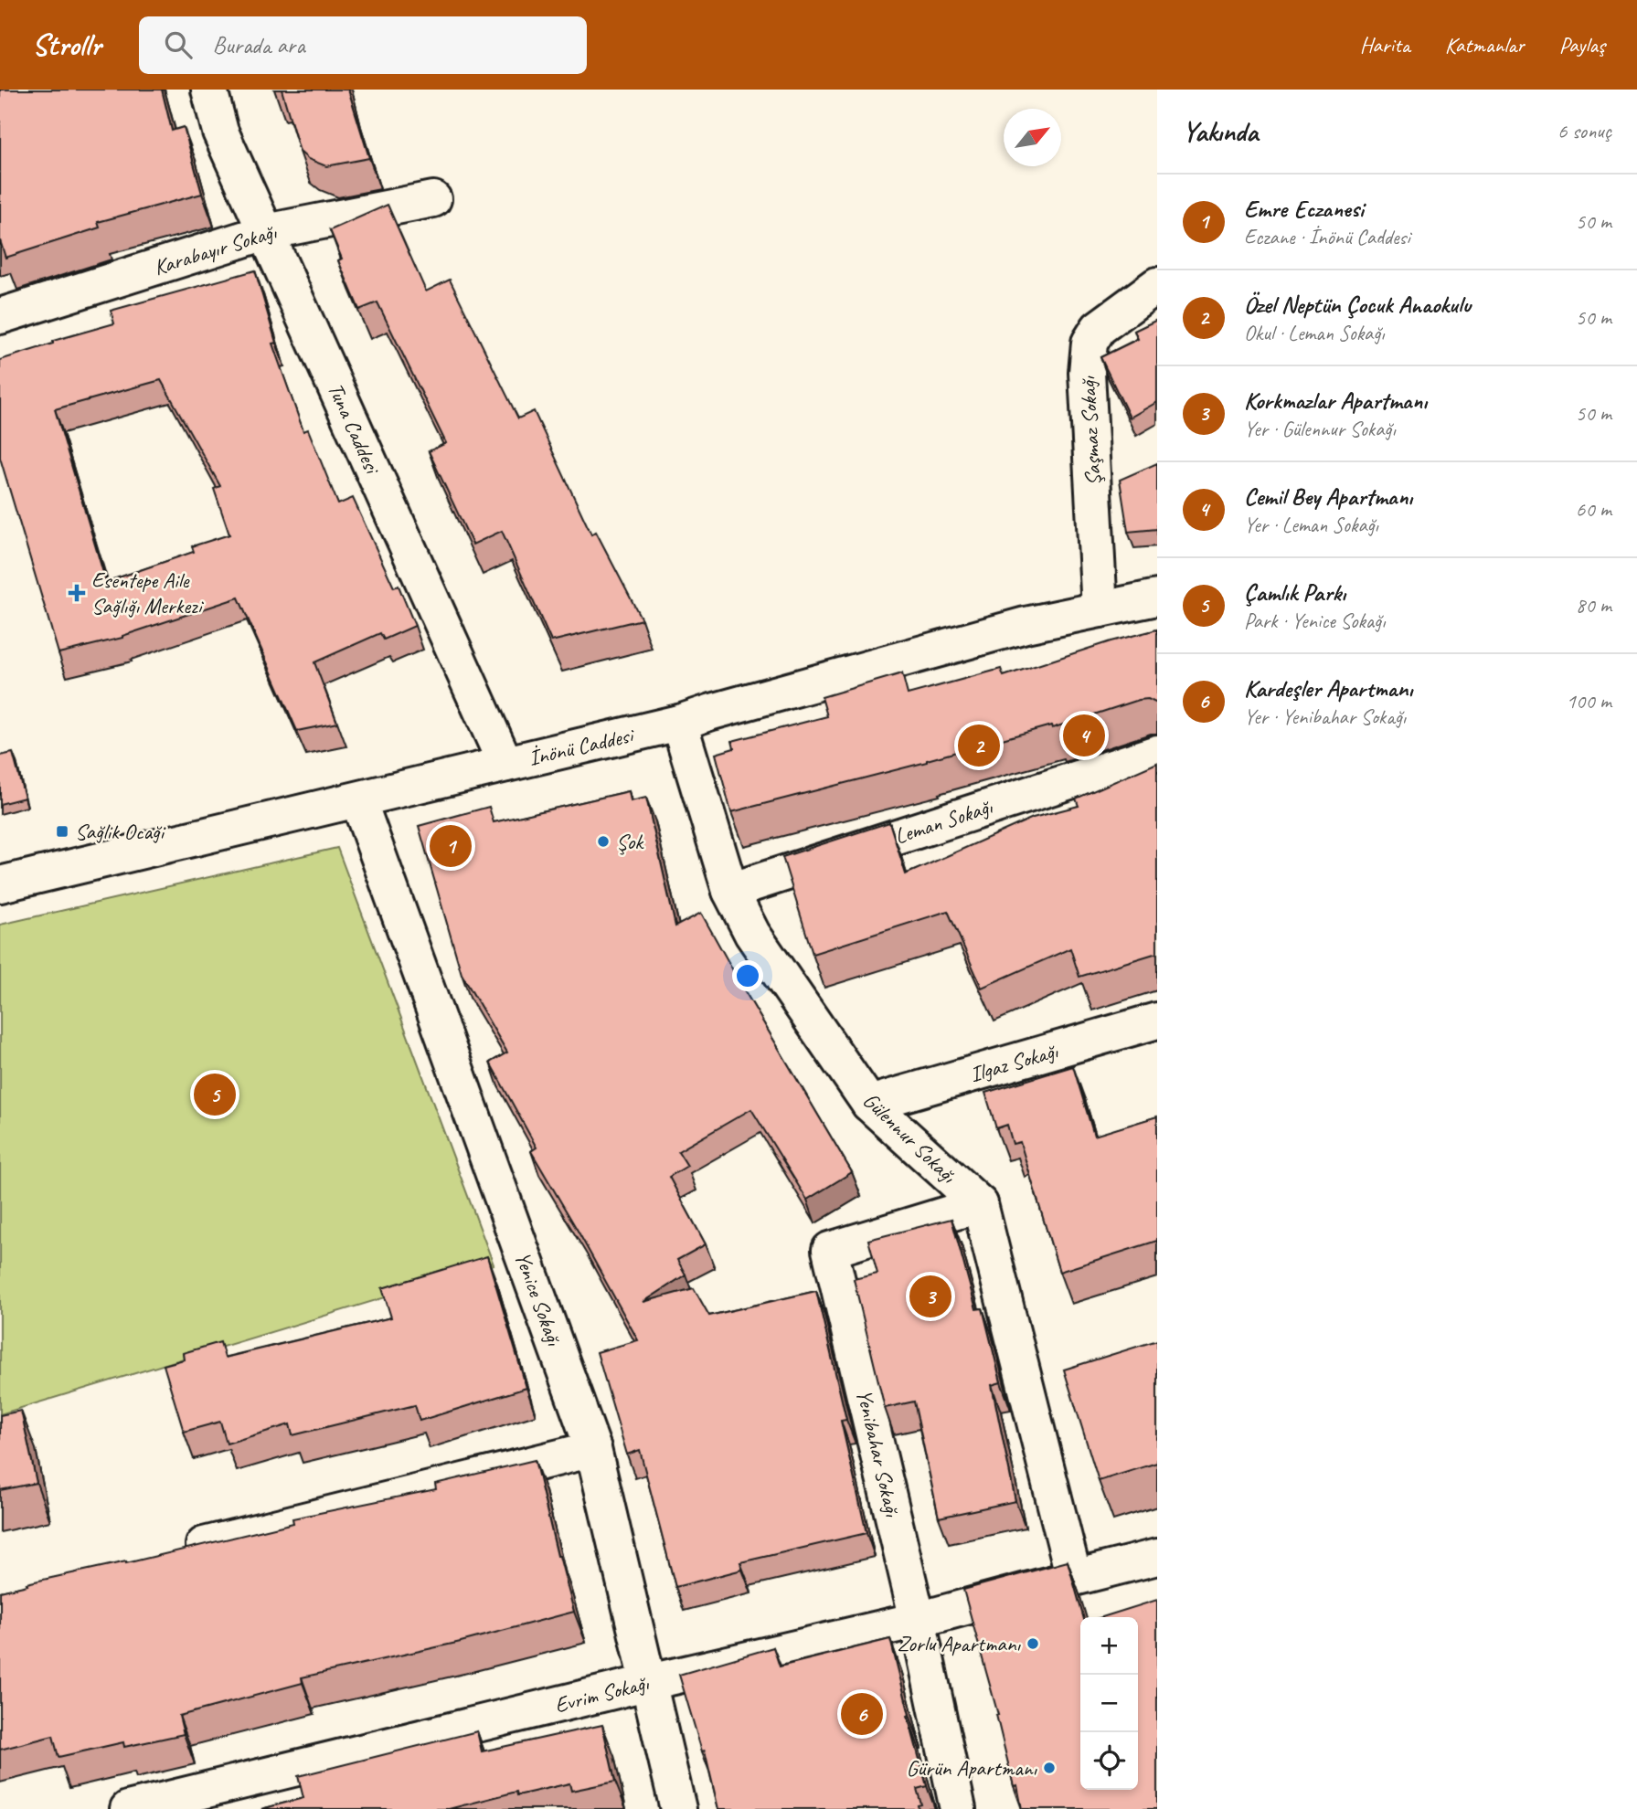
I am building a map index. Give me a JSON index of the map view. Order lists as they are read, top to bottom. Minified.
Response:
{"streets":{"street":["Karabayır Sokağı","Tuna Caddesi","Şaşmaz Sokağı","İnönü Caddesi","Leman Sokağı","Ilgaz Sokağı","Gülennur Sokağı","Yenice Sokağı","Yenibahar Sokağı","Evrim Sokağı"]},"crossings":[["Karabayır Sokağı","Tuna Caddesi"],["Tuna Caddesi","İnönü Caddesi"],["Şaşmaz Sokağı","İnönü Caddesi"],["İnönü Caddesi","Gülennur Sokağı"],["İnönü Caddesi","Yenice Sokağı"],["Leman Sokağı","Gülennur Sokağı"],["Ilgaz Sokağı","Gülennur Sokağı"],["Gülennur Sokağı","Yenibahar Sokağı"],["Yenice Sokağı","Evrim Sokağı"],["Yenibahar Sokağı","Evrim Sokağı"]],"places":{"health":["Esentepe Aile Sağlığı Merkezi"],"transit":["Sağlik Ocaği"],"other":["Şok","Zorlu Apartmanı","Gürün Apartmanı"]},"north":"top right","page":{"header":"Strollr","search":"Burada ara","nav":["Harita","Katmanlar","Paylaş"],"heading":["Yakında","6 sonuç"],"list":[{"mark":"1","name":"Emre Eczanesi","note":"Eczane · İnönü Caddesi","value":"50 m"},{"mark":"2","name":"Özel Neptün Çocuk Anaokulu","note":"Okul · Leman Sokağı","value":"50 m"},{"mark":"3","name":"Korkmazlar Apartmanı","note":"Yer · Gülennur Sokağı","value":"50 m"},{"mark":"4","name":"Cemil Bey Apartmanı","note":"Yer · Leman Sokağı","value":"60 m"},{"mark":"5","name":"Çamlık Parkı","note":"Park · Yenice Sokağı","value":"80 m"},{"mark":"6","name":"Kardeşler Apartmanı","note":"Yer · Yenibahar Sokağı","value":"100 m"}],"pins":["4","2","1","5","3","6"],"map_buttons":["+","−"]}}
